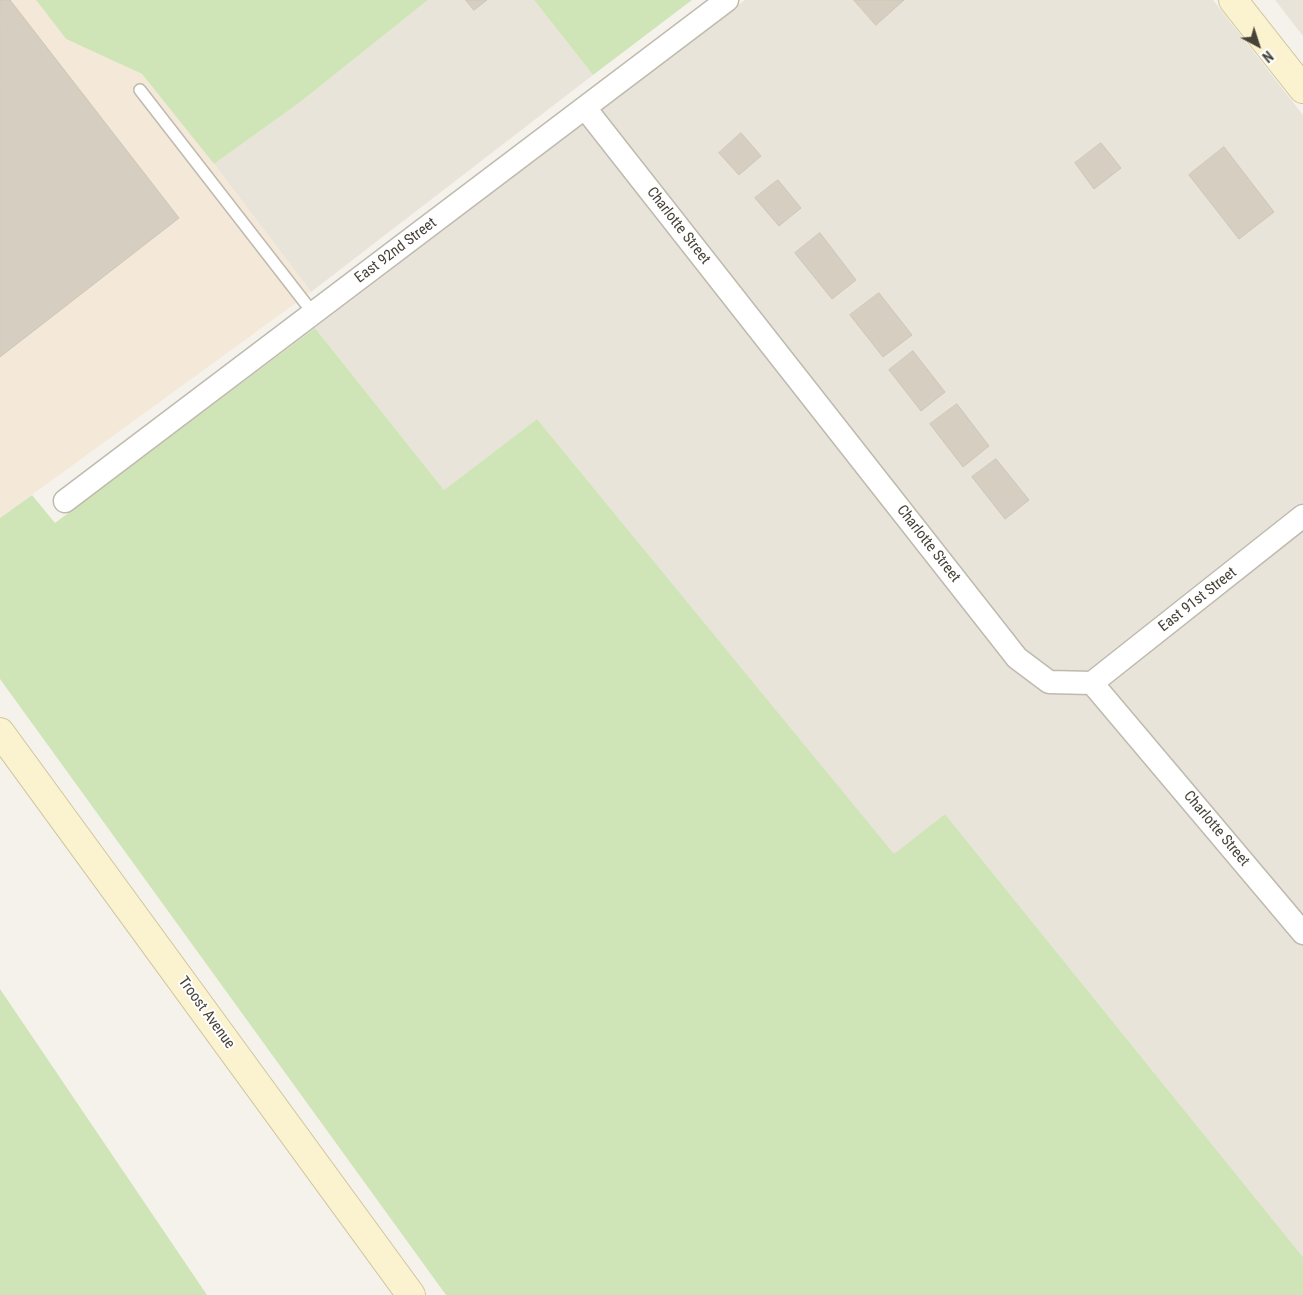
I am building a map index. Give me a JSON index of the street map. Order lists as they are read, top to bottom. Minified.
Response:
{"streets":{"main road":["Troost Avenue"],"street":["Charlotte Street","East 92nd Street","East 91st Street"]},"crossings":[["Charlotte Street","East 92nd Street"],["Charlotte Street","East 91st Street"]],"north":"bottom right"}
